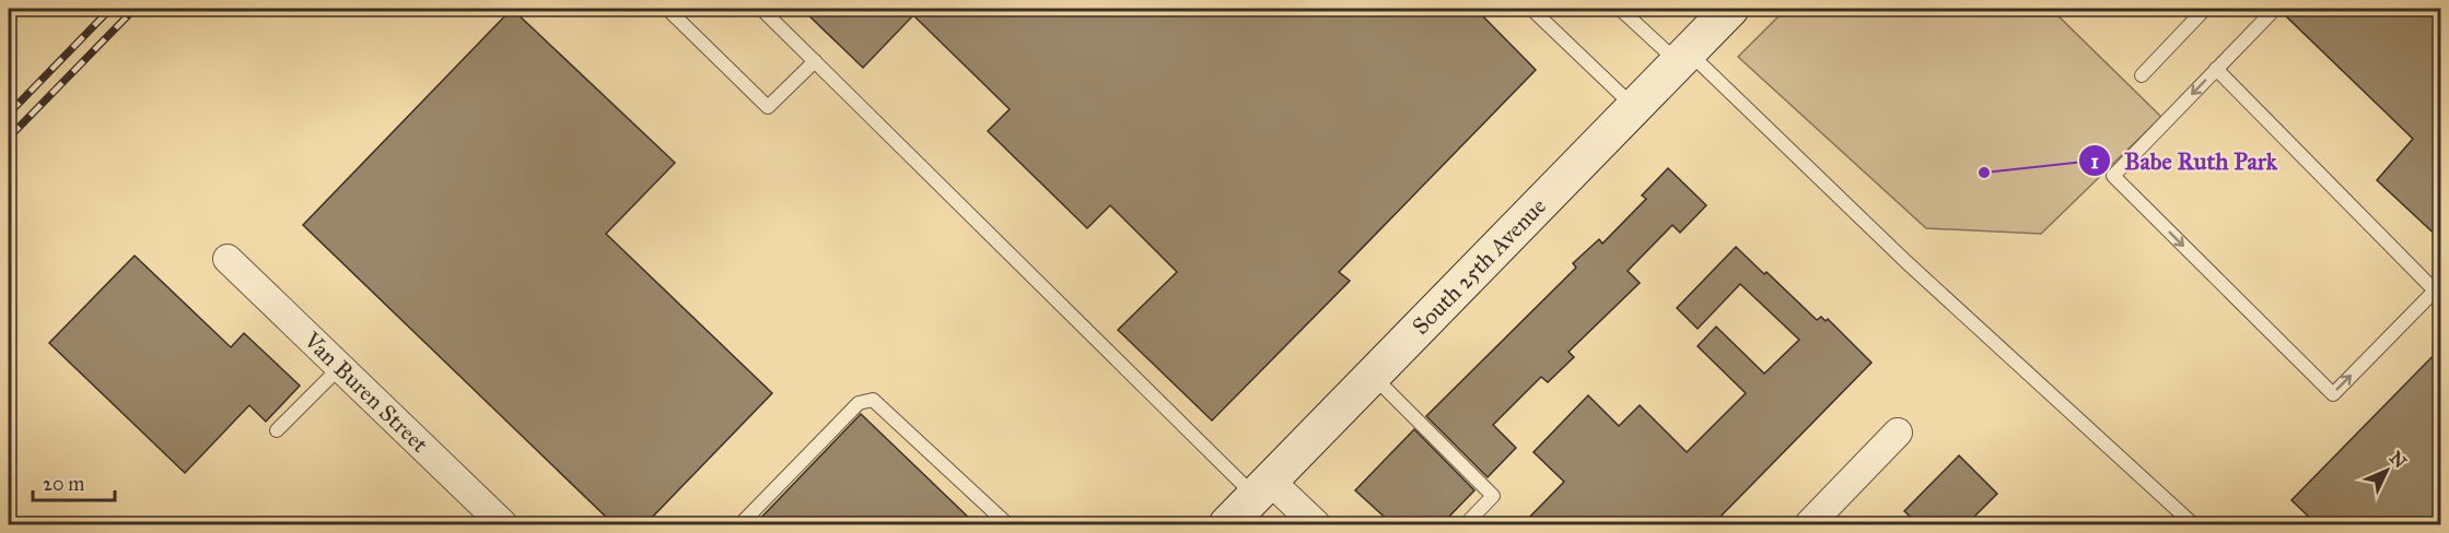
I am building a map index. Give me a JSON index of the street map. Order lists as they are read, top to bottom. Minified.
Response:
{"streets":{"main road":["South 25th Avenue"],"street":["Van Buren Street"]},"places":["Babe Ruth Park"],"scale_bar":"20 m","north":"top right"}
